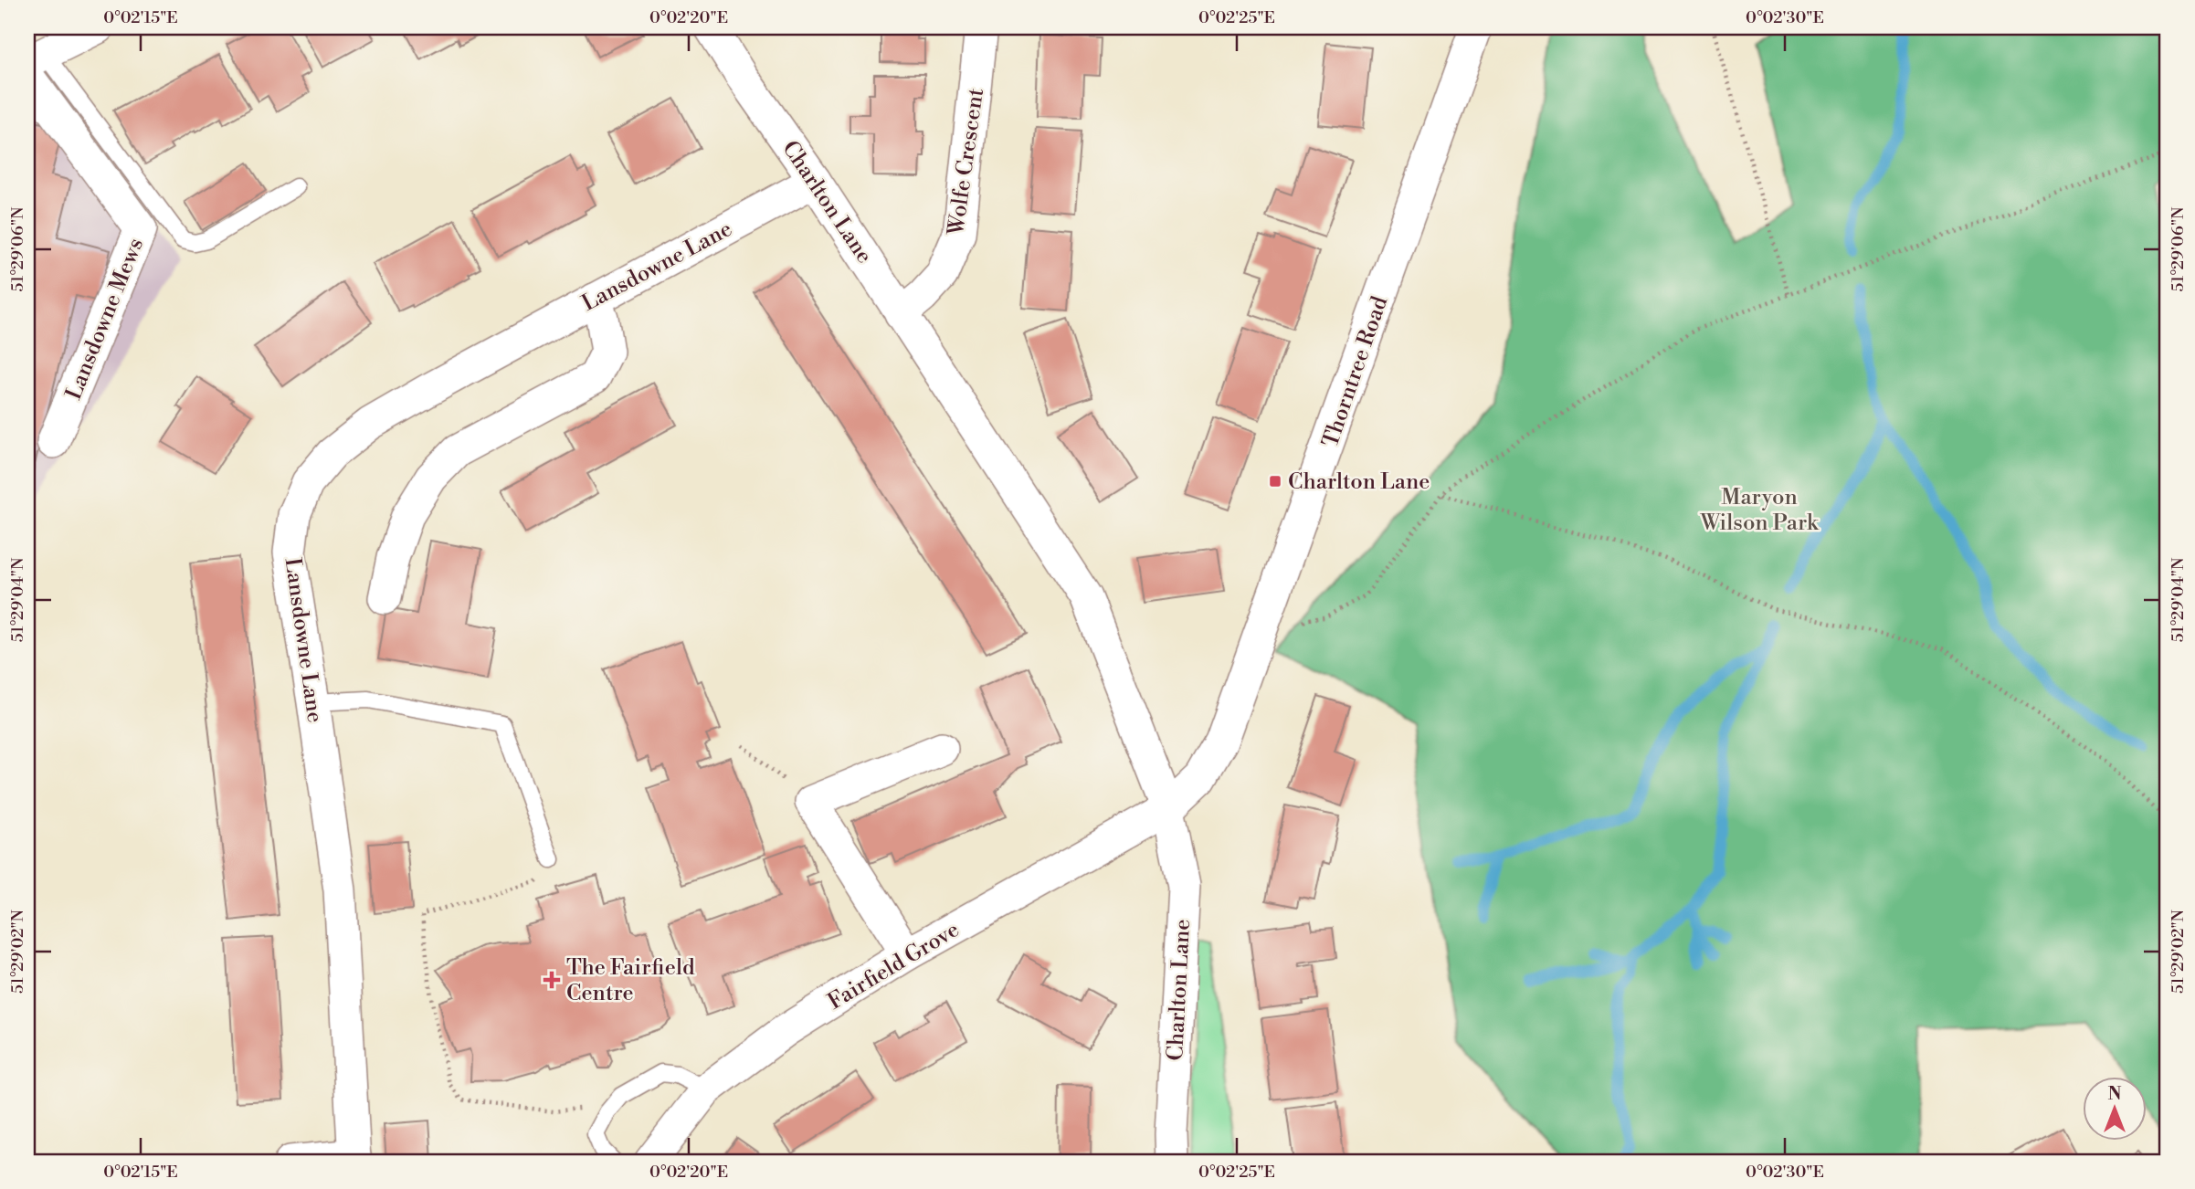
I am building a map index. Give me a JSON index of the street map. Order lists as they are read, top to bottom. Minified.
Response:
{"streets":{"street":["Wolfe Crescent","Charlton Lane","Lansdowne Lane","Lansdowne Mews","Thorntree Road","Fairfield Grove"]},"crossings":[["Wolfe Crescent","Charlton Lane"],["Charlton Lane","Lansdowne Lane"],["Charlton Lane","Thorntree Road"],["Charlton Lane","Fairfield Grove"],["Thorntree Road","Fairfield Grove"]],"parks":["Maryon Wilson Park"],"places":{"transit":["Charlton Lane"],"health":["The Fairfield Centre"]},"north":"top","coordinates":["0°02'15\"E","0°02'20\"E","0°02'25\"E","0°02'30\"E","51°29'06\"N","51°29'04\"N","51°29'02\"N"]}
